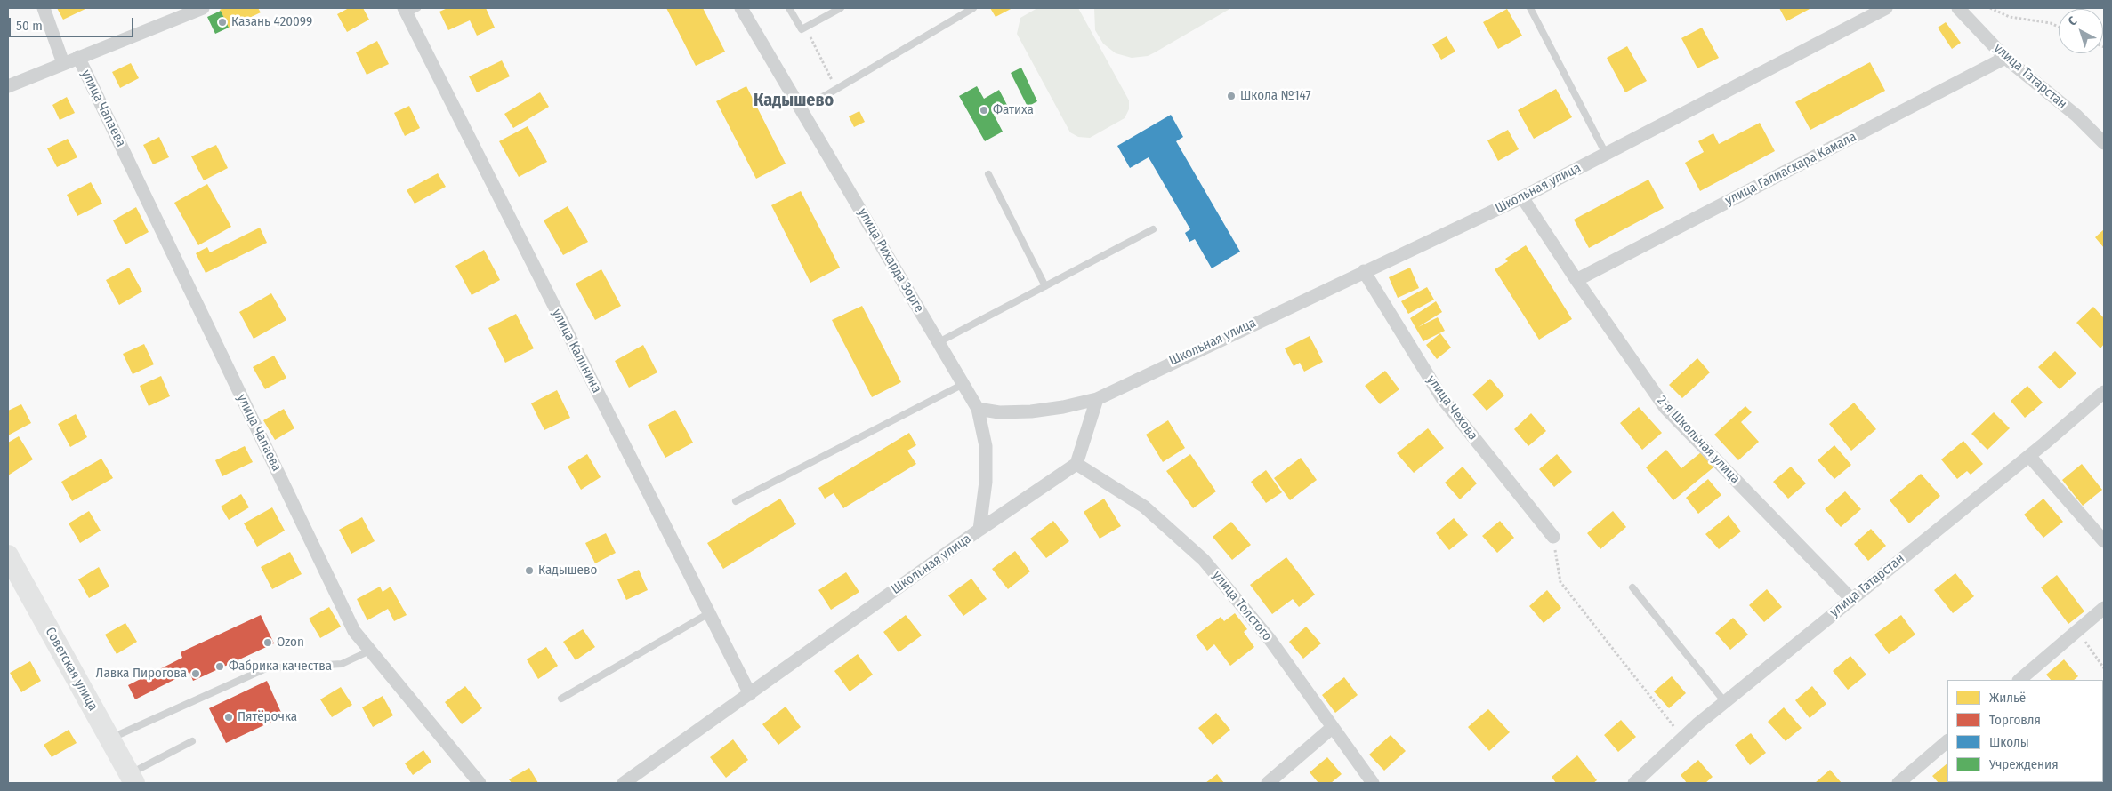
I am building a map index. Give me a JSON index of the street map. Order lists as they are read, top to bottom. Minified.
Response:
{"streets":{"main road":["Советская улица"],"street":["улица Татарстан","улица Чапаева","улица Галиаскара Камала","Школьная улица","улица Рихарда Зорге","улица Калинина","улица Чехова","2-я Школьная улица","улица Толстого"]},"crossings":[["улица Татарстан","улица Галиаскара Камала"],["улица Татарстан","2-я Школьная улица"],["улица Галиаскара Камала","2-я Школьная улица"],["Школьная улица","улица Рихарда Зорге"],["Школьная улица","улица Калинина"],["Школьная улица","улица Чехова"],["Школьная улица","2-я Школьная улица"],["Школьная улица","улица Толстого"]],"districts":["Кадышево"],"places":["Казань 420099","Школа №147","Фатиха","Кадышево","Ozon","Фабрика качества","Лавка Пирогова","Пятёрочка"],"legend":["Жильё","Торговля","Школы","Учреждения"],"scale_bar":"50 m","north":"top left"}
